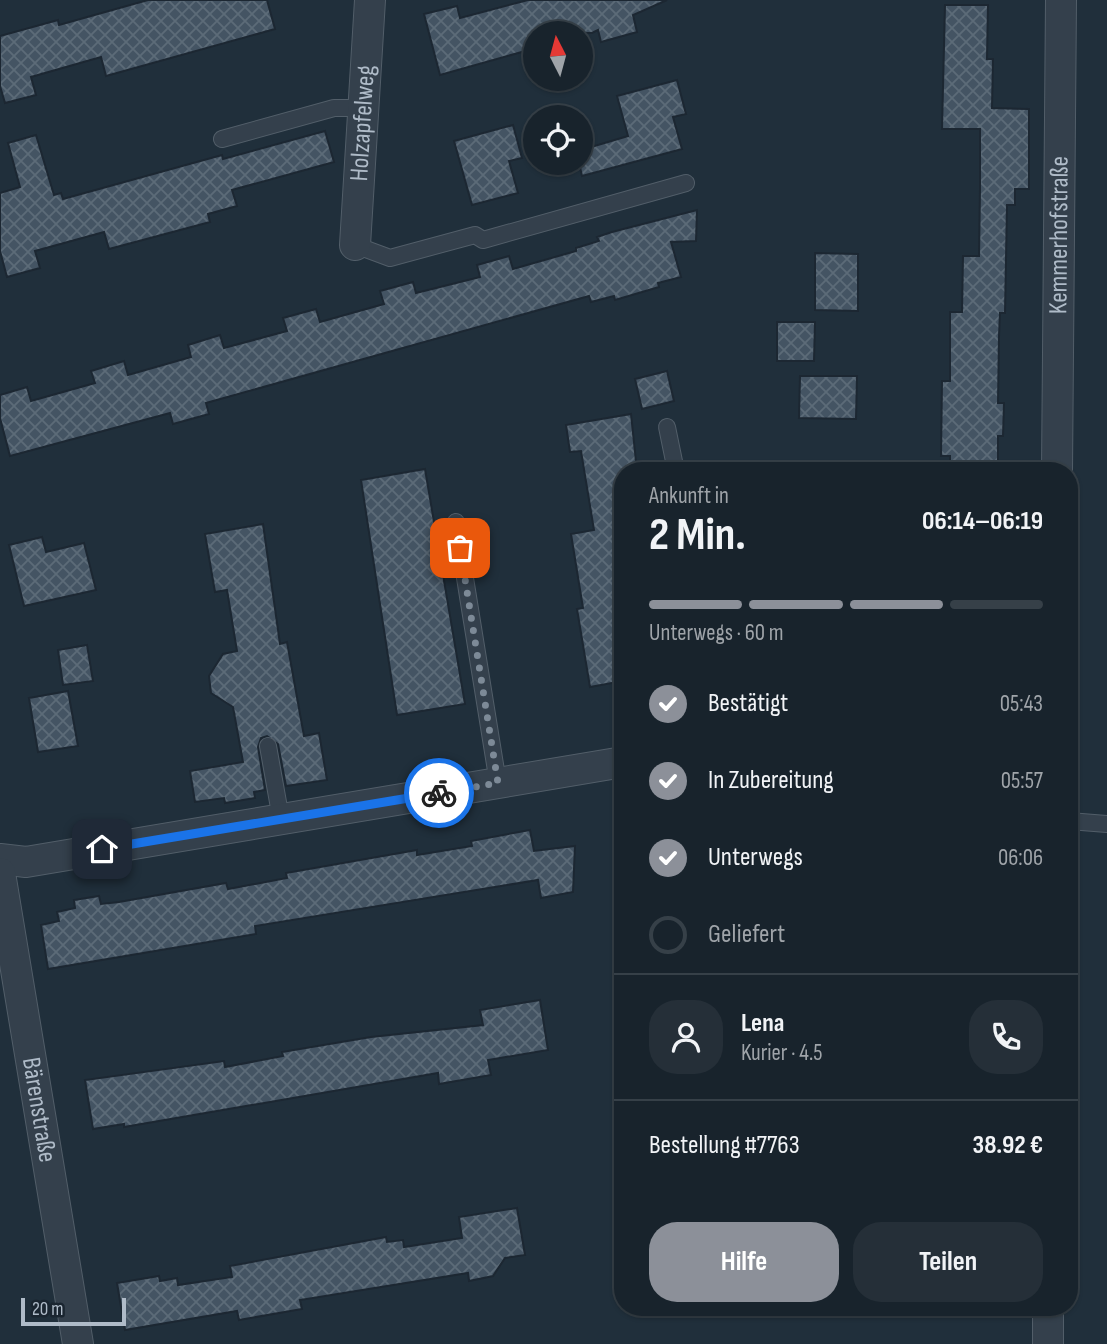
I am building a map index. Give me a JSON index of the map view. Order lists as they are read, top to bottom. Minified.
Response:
{"streets":{"street":["Holzapfelweg","Kemmerhofstraße","Bärenstraße"]},"scale_bar":"20 m","north":"top","page":{"heading":["2 Min.","Ankunft in","06:14–06:19"],"panel":["Lena","Kurier · 4.5","Bestellung #7763","38.92 €"],"bar":"Unterwegs · 60 m","list":[["Bestätigt","05:43"],["In Zubereitung","05:57"],["Unterwegs","06:06"],"Geliefert"],"buttons":["Hilfe","Teilen"],"scale":"20 m"}}
